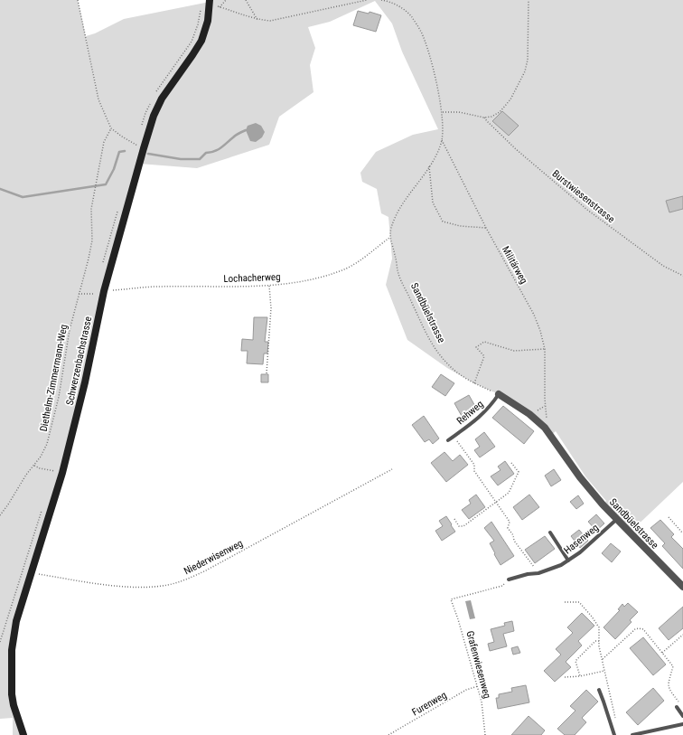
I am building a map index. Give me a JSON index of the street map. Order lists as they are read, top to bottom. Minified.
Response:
{"streets":{"street":["Sandbüelstrasse","Schwerzenbachstrasse"],"lane":["Rehweg","Hasenweg"],"path":["Burstwiesenstrasse","Militärweg","Lochacherweg","Diethelm-Zimmermann-Weg","Niederwisenweg","Grafenwiesenweg","Furenweg"]},"crossings":[["Lochacherweg","Sandbüelstrasse"],["Lochacherweg","Schwerzenbachstrasse"],["Lochacherweg","Diethelm-Zimmermann-Weg"],["Sandbüelstrasse","Rehweg"],["Sandbüelstrasse","Hasenweg"],["Schwerzenbachstrasse","Niederwisenweg"],["Hasenweg","Grafenwiesenweg"],["Grafenwiesenweg","Furenweg"]]}
